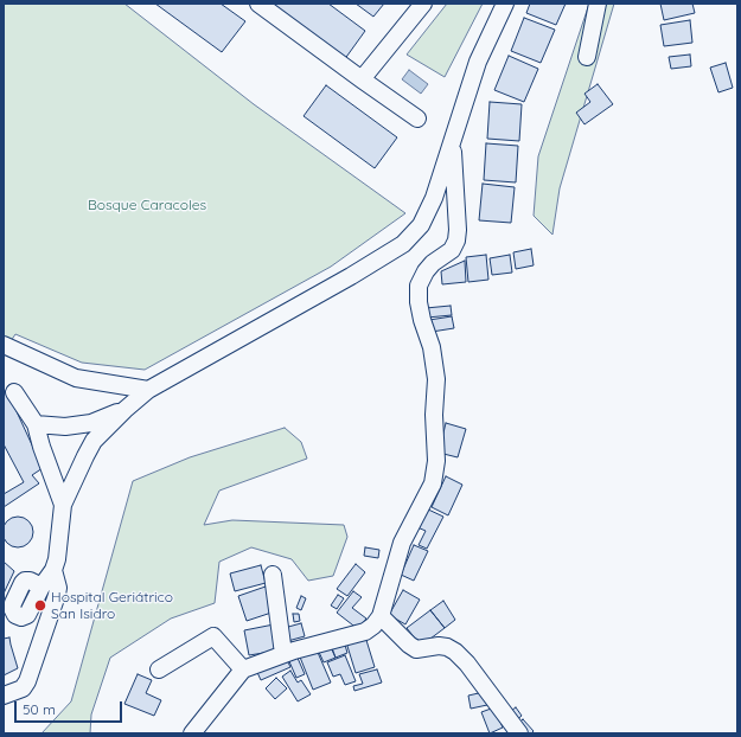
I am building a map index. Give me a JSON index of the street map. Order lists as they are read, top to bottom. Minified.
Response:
{"parks":["Bosque Caracoles"],"places":["Hospital Geriátrico San Isidro"],"scale_bar":"50 m"}
